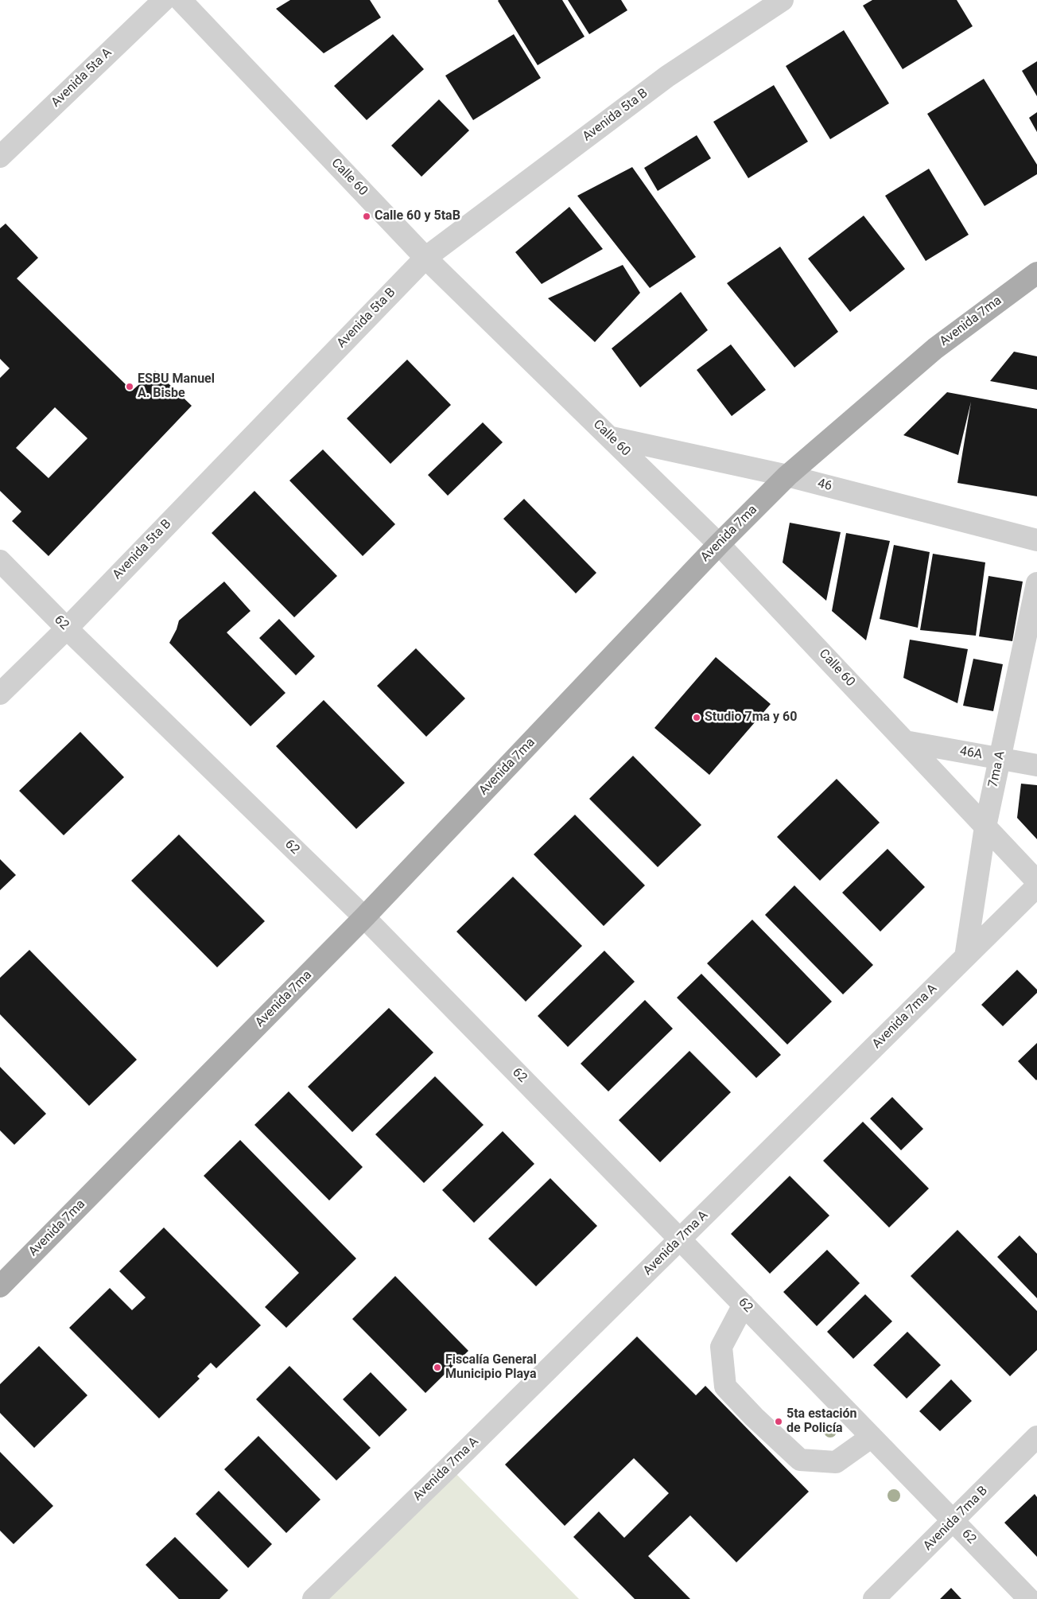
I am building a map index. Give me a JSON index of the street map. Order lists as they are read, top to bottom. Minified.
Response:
{"streets":{"main road":["Avenida 7ma"],"street":["Avenida 5ta A","Avenida 5ta B","Calle 60","46","62","46A","7ma A","Avenida 7ma A","Avenida 7ma B"]},"crossings":[["Avenida 5ta B","Calle 60"],["Avenida 5ta B","62"],["Calle 60","Avenida 7ma"],["Calle 60","46"],["Calle 60","46A"],["Calle 60","7ma A"],["Avenida 7ma","46"],["Avenida 7ma","62"],["62","Avenida 7ma A"],["62","Avenida 7ma B"],["46A","7ma A"],["7ma A","Avenida 7ma A"]],"places":["Calle 60 y 5taB","ESBU Manuel A. Bisbe","Studio 7ma y 60","Fiscalía General Municipio Playa","5ta estación de Policía"]}
